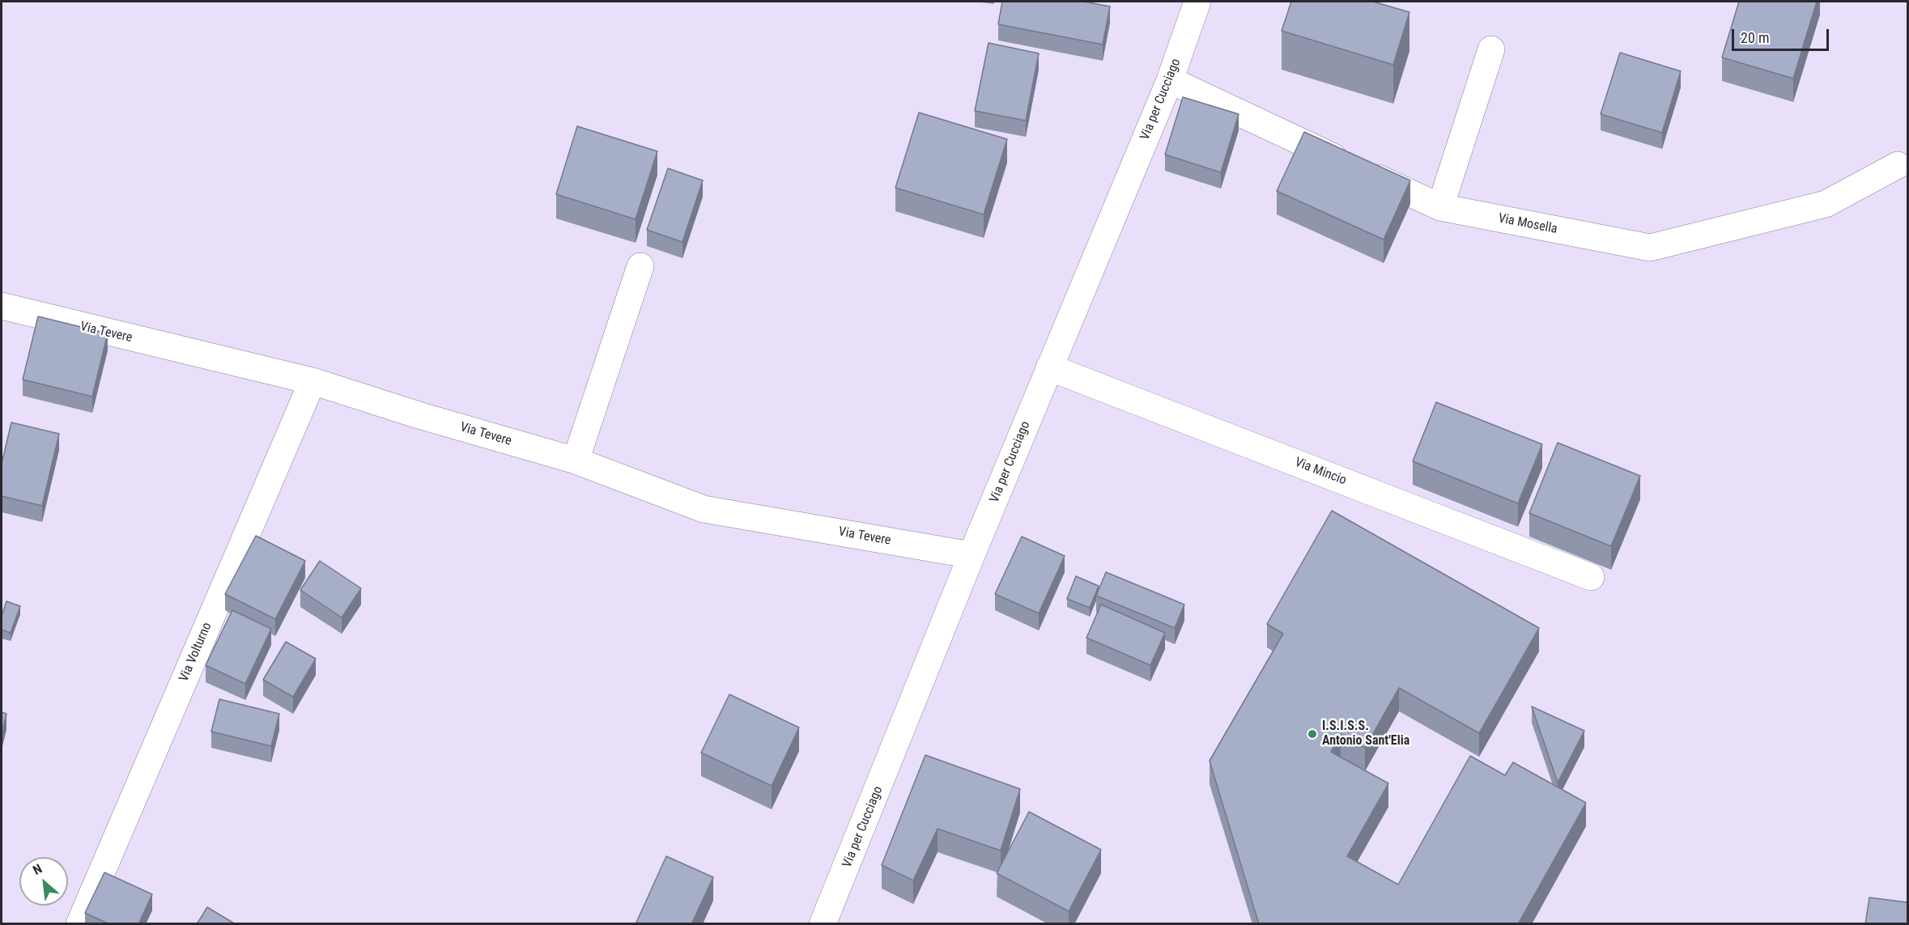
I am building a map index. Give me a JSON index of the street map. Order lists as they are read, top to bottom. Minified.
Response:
{"streets":{"street":["Via per Cucciago","Via Mosella","Via Tevere","Via Mincio","Via Volturno"]},"crossings":[["Via per Cucciago","Via Mosella"],["Via per Cucciago","Via Tevere"],["Via per Cucciago","Via Mincio"],["Via Tevere","Via Volturno"]],"places":["I.S.I.S.S. Antonio Sant'Elia"],"scale_bar":"20 m","north":"top left"}
